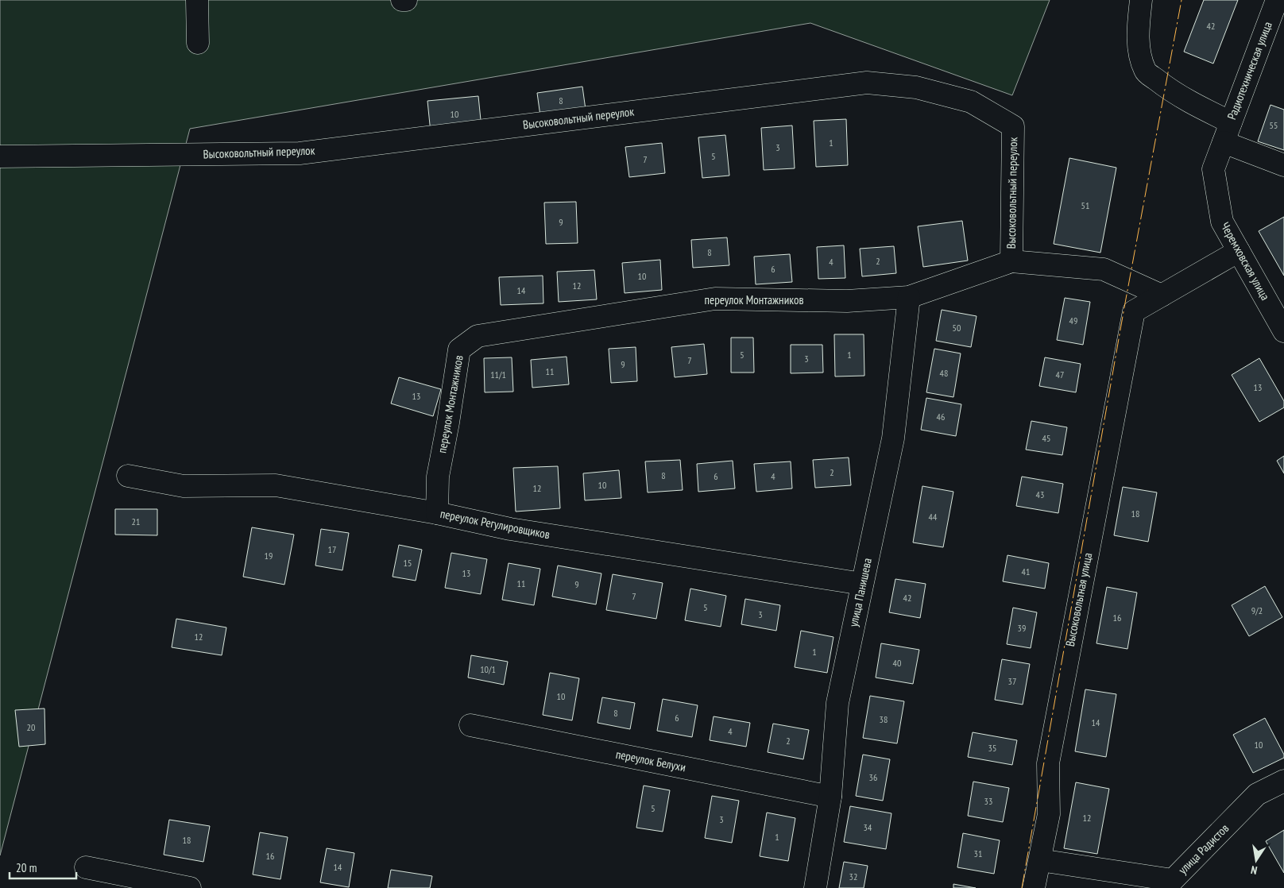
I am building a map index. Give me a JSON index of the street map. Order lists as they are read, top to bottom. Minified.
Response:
{"streets":{"street":["Радиотехническая улица","Высоковольтный переулок","Черемховская улица","переулок Монтажников","переулок Регулировщиков","улица Панишева","Высоковольтная улица","переулок Белухи","улица Радистов"]},"crossings":[["Радиотехническая улица","Черемховская улица"],["Высоковольтный переулок","переулок Монтажников"],["переулок Монтажников","переулок Регулировщиков"],["переулок Монтажников","улица Панишева"],["переулок Монтажников","Высоковольтная улица"],["переулок Регулировщиков","улица Панишева"],["улица Панишева","переулок Белухи"],["Высоковольтная улица","улица Радистов"]],"house_numbers":["42","8","10","55","1","3","5","7","51","9","8","2","4","6","10","12","14","49","50","5","1","3","7","9","11","48","11/1","47","13","13","46","45","2","8","6","4","10","12","43","18","44","21","17","19","15","41","13","11","9","7","42","5","9/2","3","16","39","12","1","40","10/1","37","10","8","6","38","14","20","4","2","10","35","36","33","5","12","3","34","1","18","31","16","14","32"],"scale_bar":"20 m","north":"bottom"}
